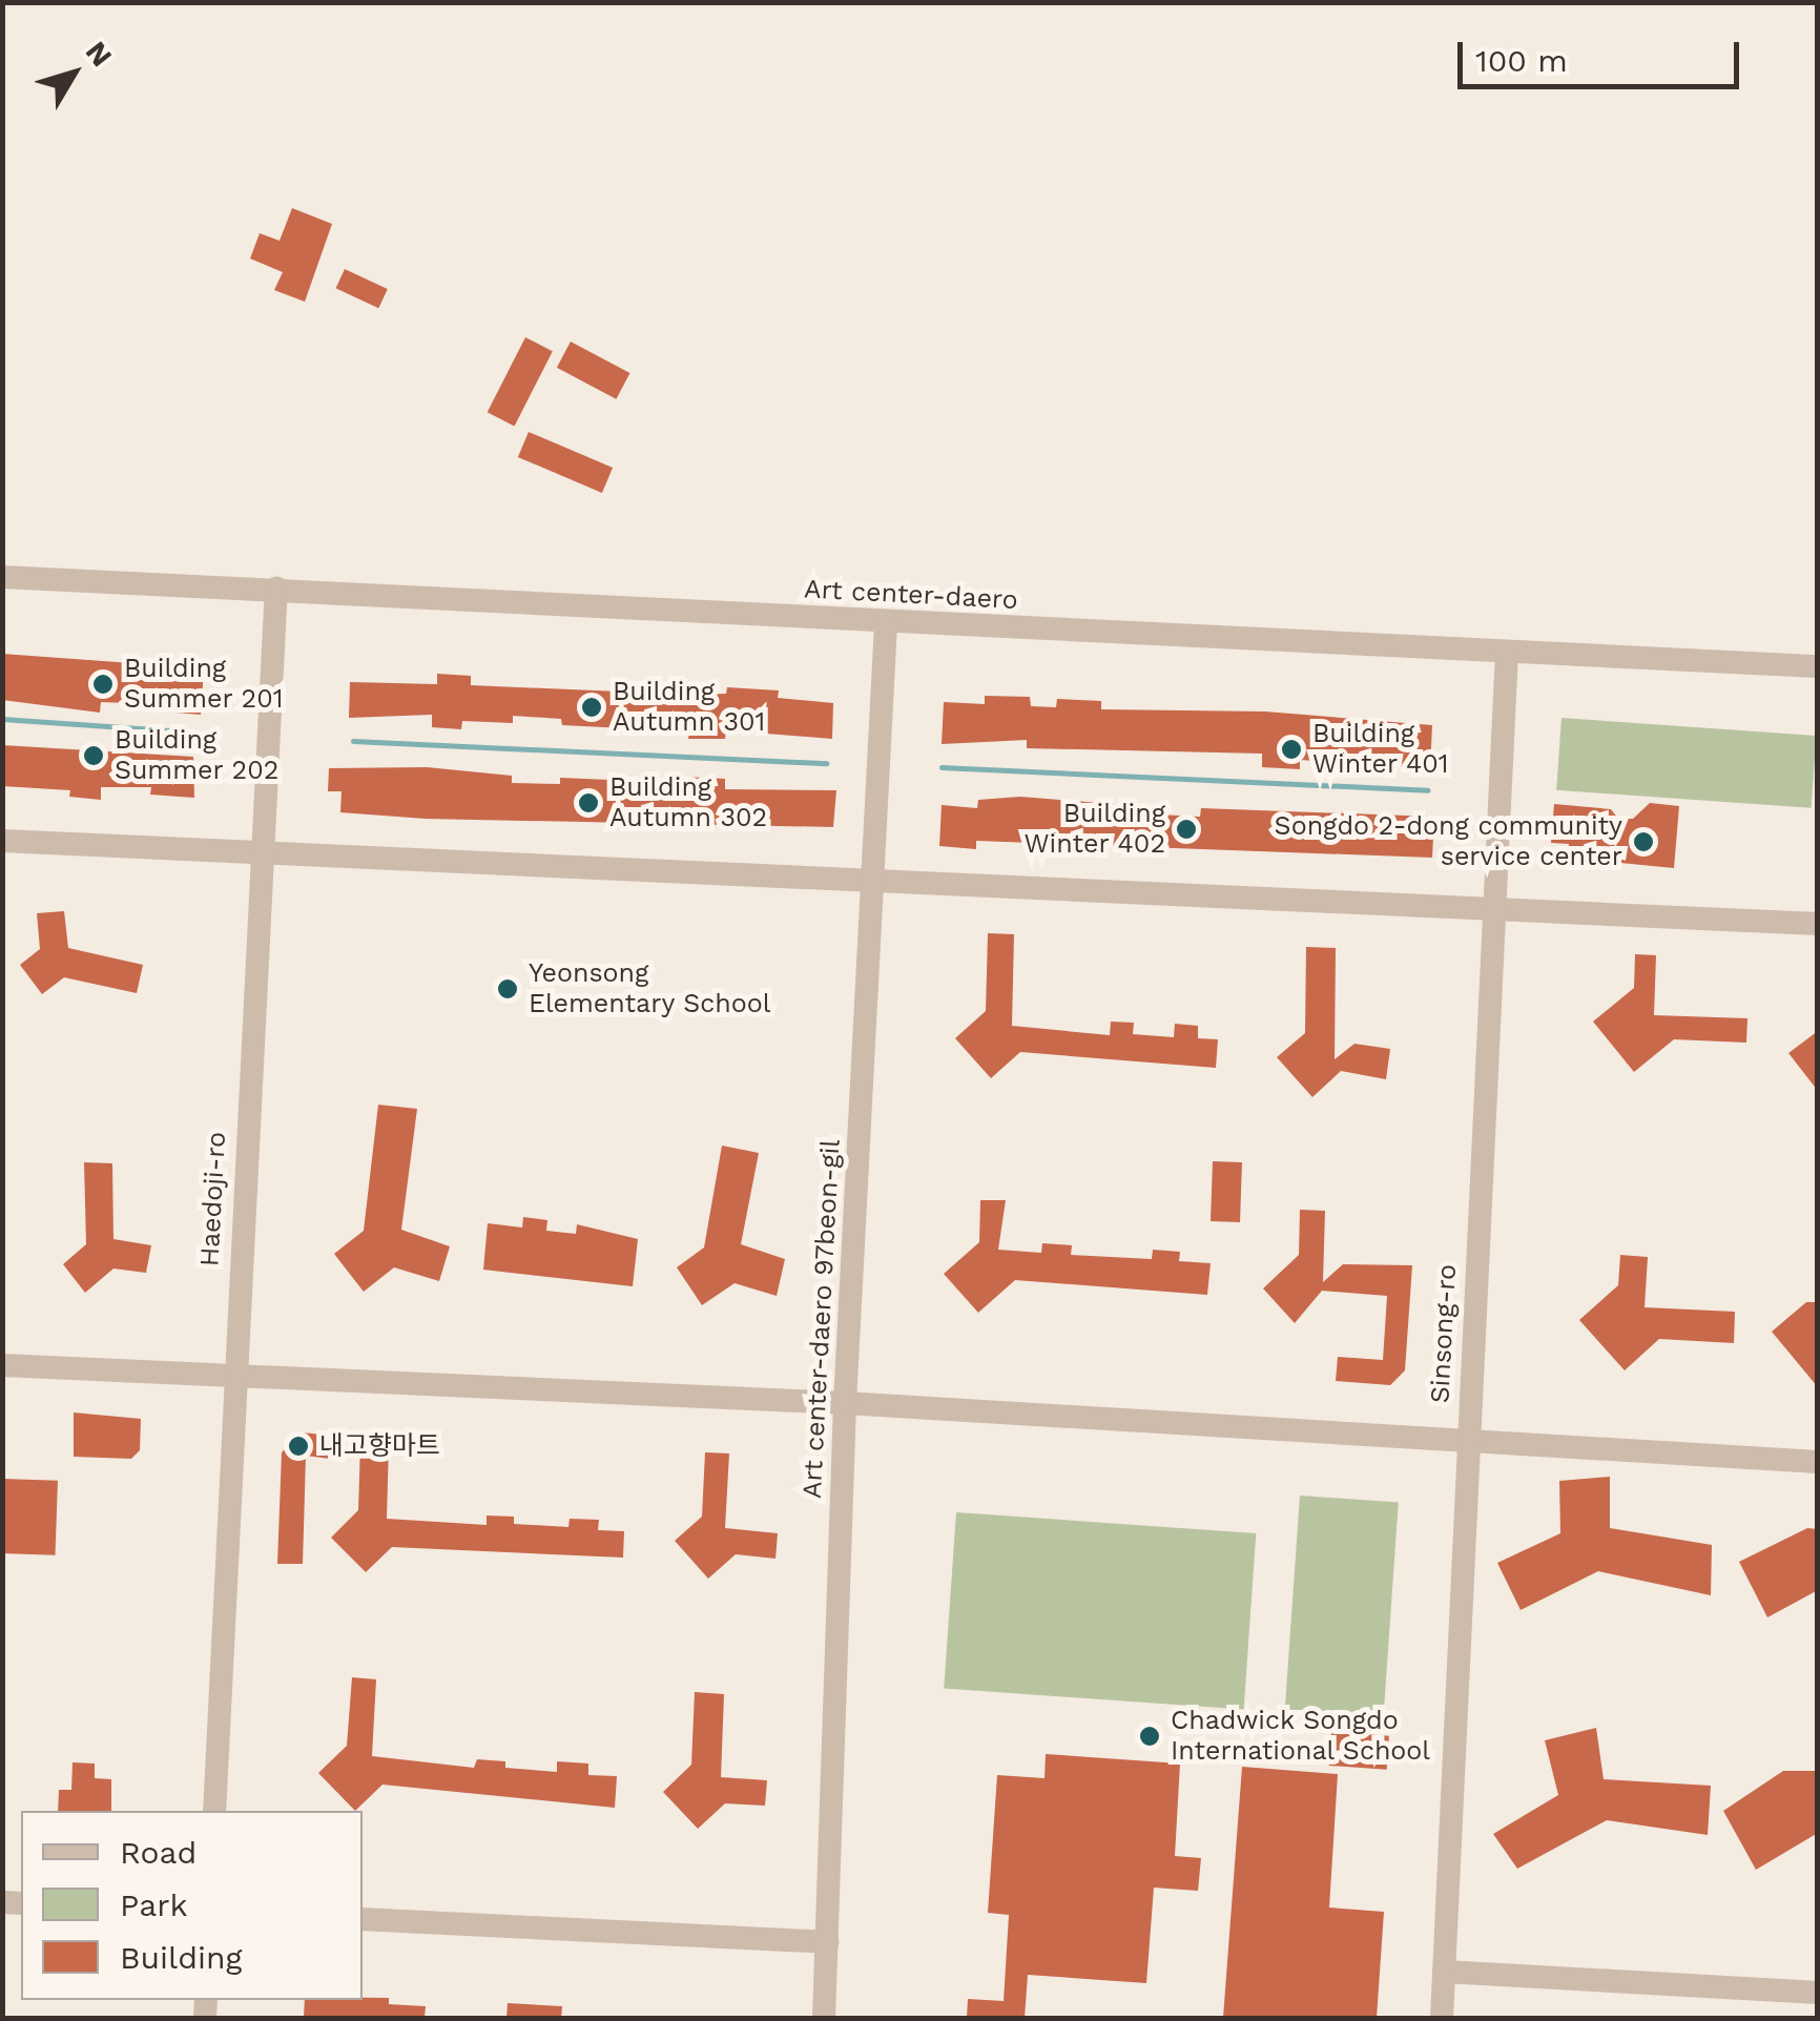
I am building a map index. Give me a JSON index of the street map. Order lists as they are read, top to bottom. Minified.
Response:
{"streets":{"street":["Art center-daero","Haedoji-ro","Art center-daero 97beon-gil","Sinsong-ro"]},"crossings":[["Art center-daero","Haedoji-ro"],["Art center-daero","Art center-daero 97beon-gil"],["Art center-daero","Sinsong-ro"]],"places":["Building Summer 201","Building Autumn 301","Building Winter 401","Building Summer 202","Building Autumn 302","Building Winter 402","Songdo 2-dong community service center","Yeonsong Elementary School","내고향마트","Chadwick Songdo International School"],"legend":["Road","Park","Building"],"scale_bar":"100 m","north":"top right"}
